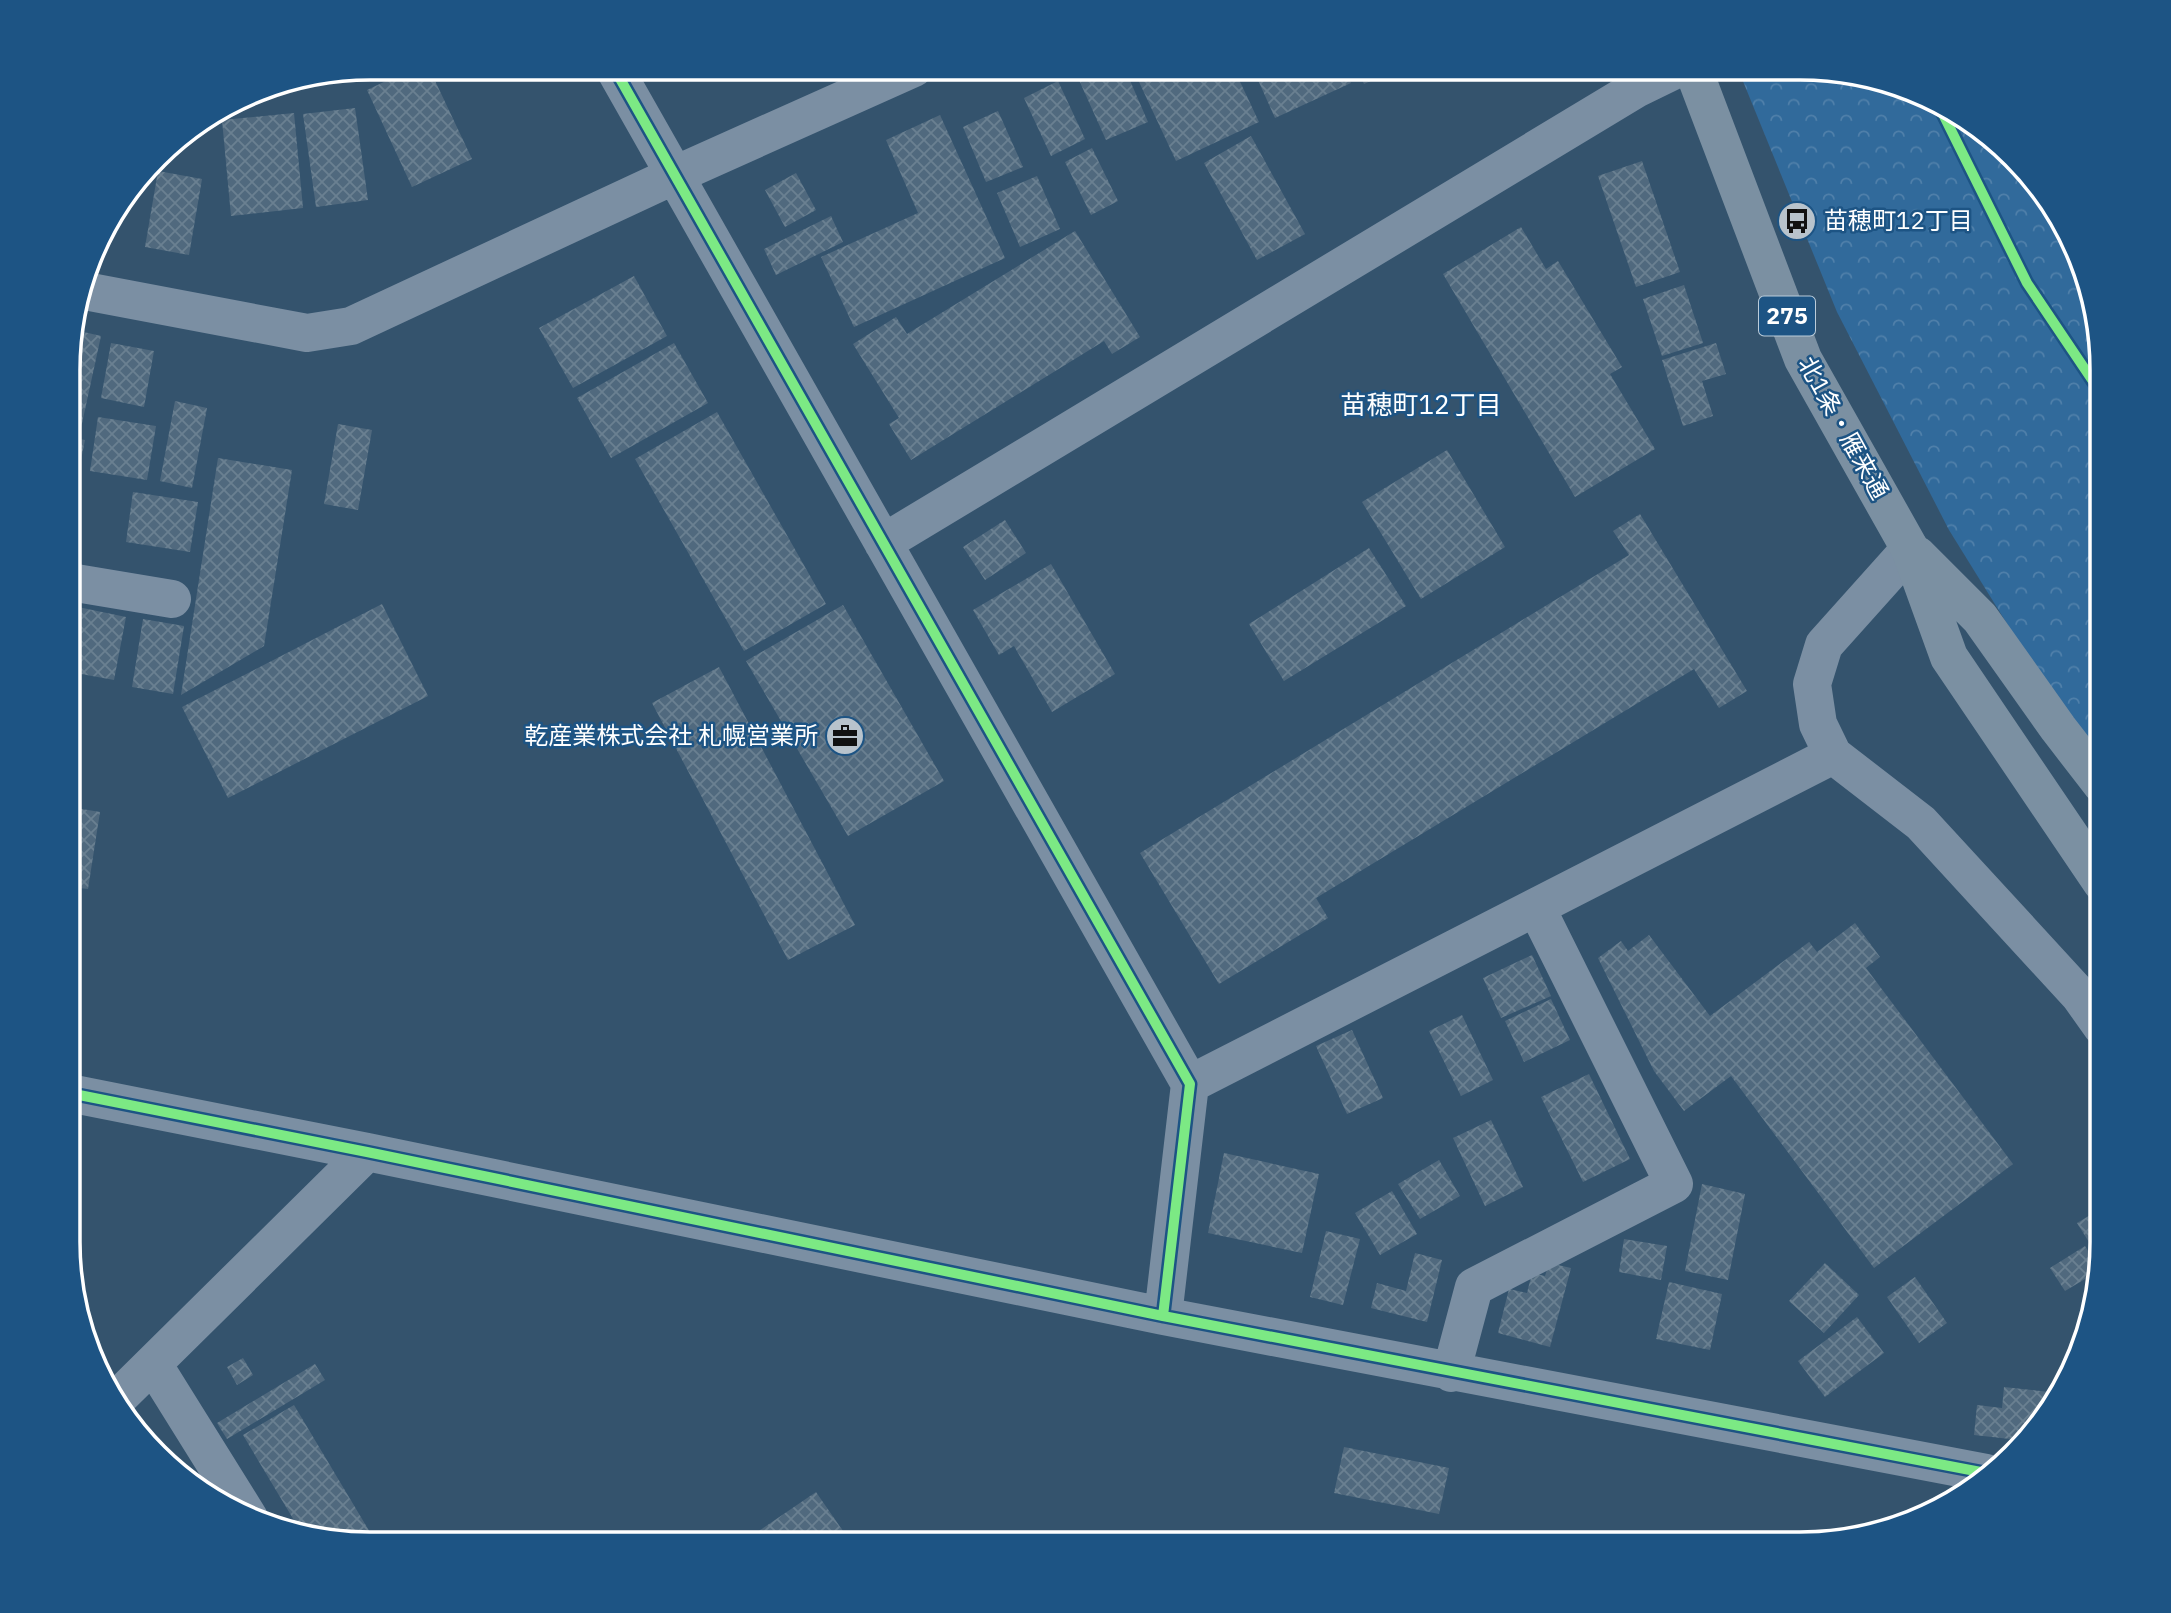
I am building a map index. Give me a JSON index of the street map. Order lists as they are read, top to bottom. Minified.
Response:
{"streets":{"highway":["275","北1条・雁来通"]},"districts":["苗穂町12丁目"],"places":{"bus stop":["苗穂町12丁目"],"office":["乾産業株式会社 札幌営業所"]}}
